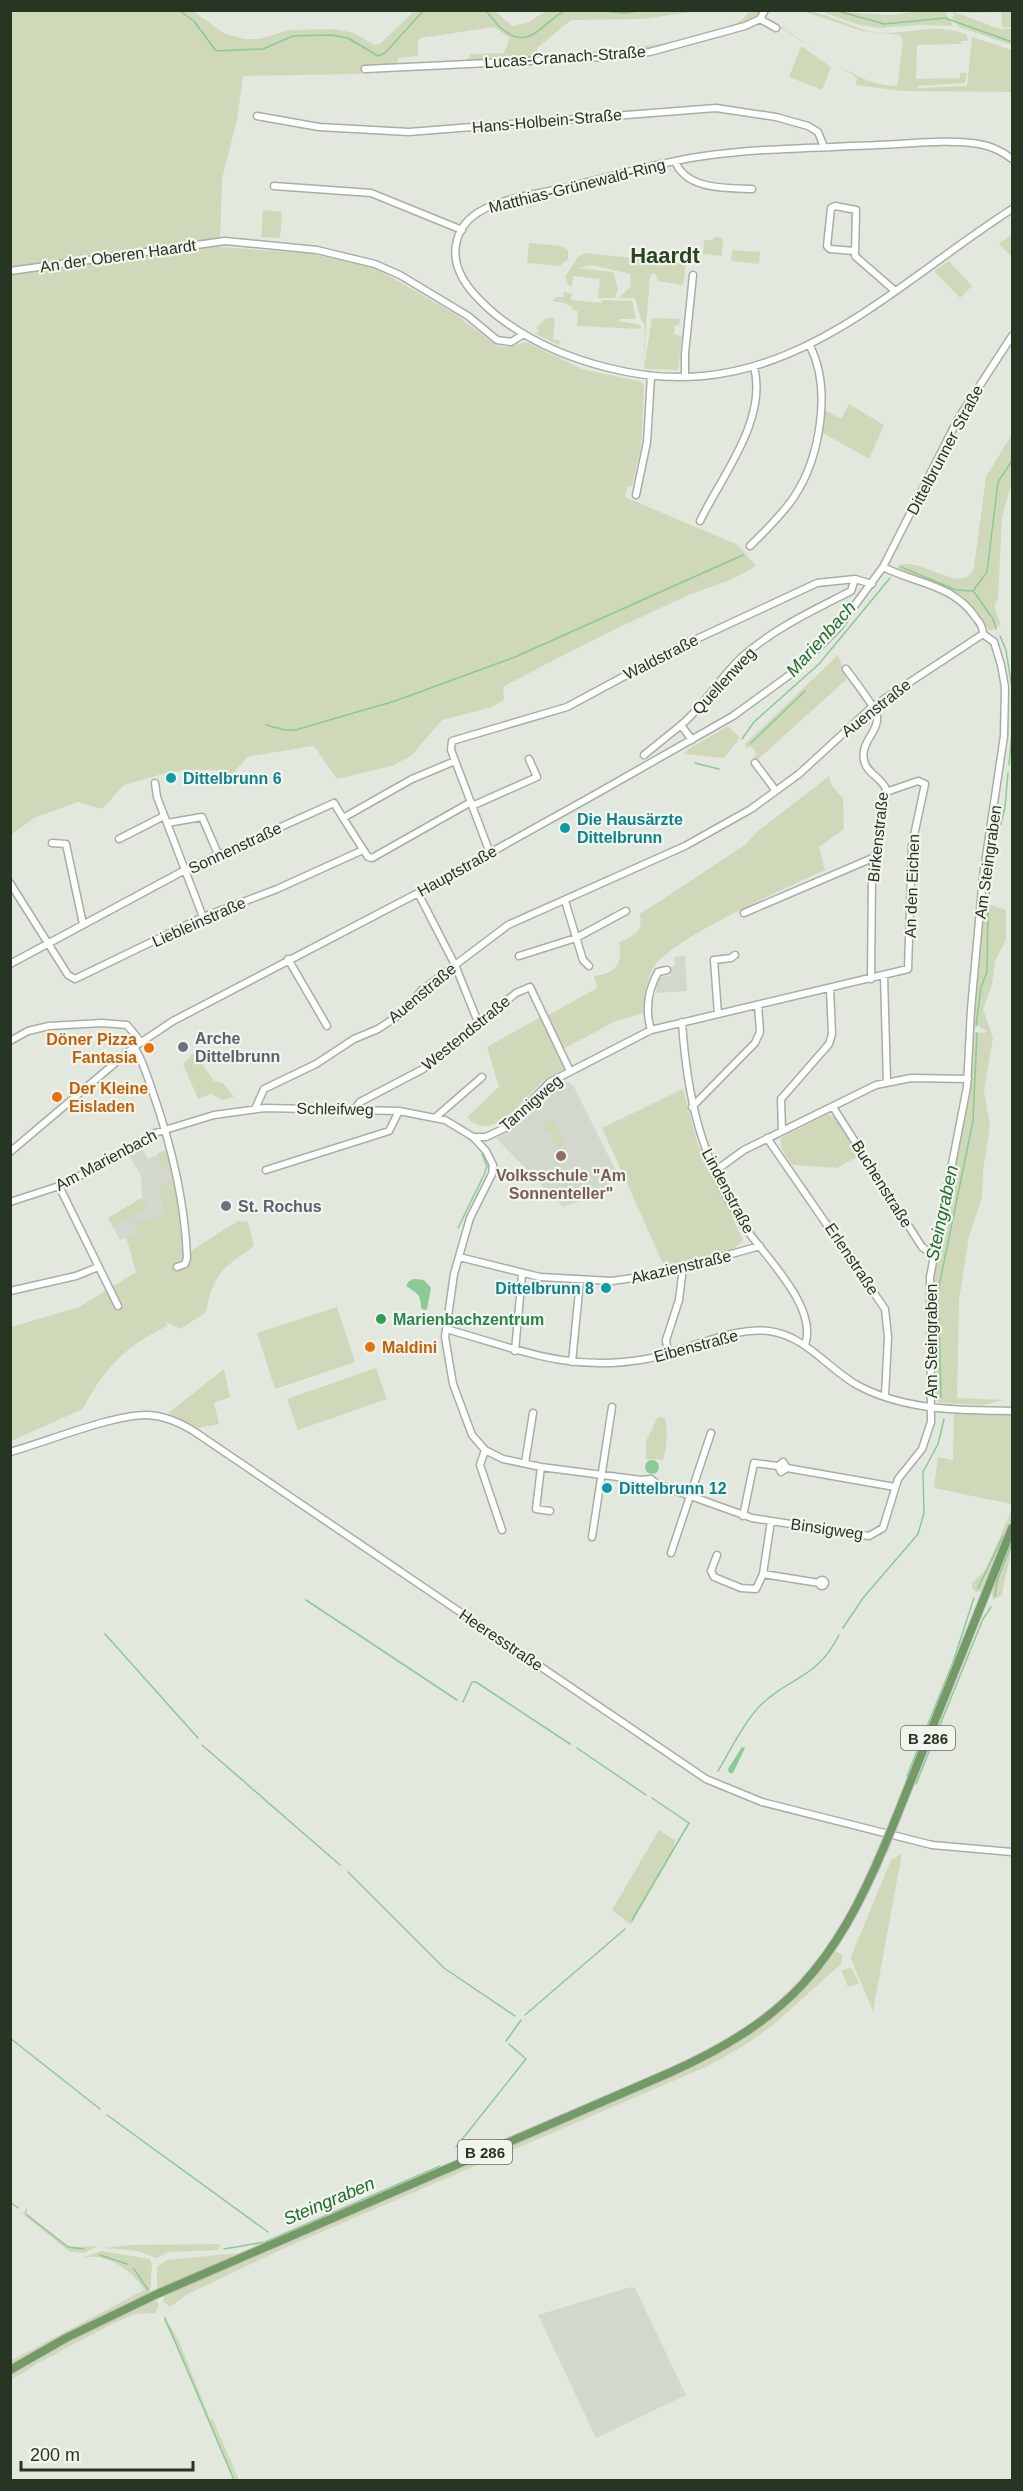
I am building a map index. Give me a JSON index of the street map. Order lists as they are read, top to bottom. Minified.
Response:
{"streets":{"main road":["B 286"],"street":["Lucas-Cranach-Straße","Hans-Holbein-Straße","Matthias-Grünewald-Ring","An der Oberen Haardt","Dittelbrunner Straße","Waldstraße","Quellenweg","Auenstraße","Birkenstraße","Sonnenstraße","Am Steingraben","Hauptstraße","An den Eichen","Liebleinstraße","Westendstraße","Tannigweg","Schleifweg","Am Marienbach","Buchenstraße","Lindenstraße","Erlenstraße","Akazienstraße","Eibenstraße","Binsigweg","Heeresstraße"]},"crossings":[["Hans-Holbein-Straße","Matthias-Grünewald-Ring"],["Dittelbrunner Straße","Am Steingraben"],["Dittelbrunner Straße","Hauptstraße"],["Waldstraße","Quellenweg"],["Waldstraße","Hauptstraße"],["Quellenweg","Hauptstraße"],["Auenstraße","Birkenstraße"],["Auenstraße","Am Steingraben"],["Auenstraße","Schleifweg"],["Birkenstraße","An den Eichen"],["Birkenstraße","Tannigweg"],["Sonnenstraße","Liebleinstraße"],["Am Steingraben","Hauptstraße"],["Am Steingraben","Buchenstraße"],["Am Steingraben","Eibenstraße"],["Am Steingraben","Binsigweg"],["An den Eichen","Tannigweg"],["Westendstraße","Tannigweg"],["Westendstraße","Schleifweg"],["Tannigweg","Schleifweg"],["Tannigweg","Lindenstraße"],["Schleifweg","Am Marienbach"],["Schleifweg","Akazienstraße"],["Lindenstraße","Akazienstraße"],["Lindenstraße","Eibenstraße"],["Erlenstraße","Eibenstraße"],["Eibenstraße","Binsigweg"]],"districts":["Haardt"],"water":["Marienbach","Steingraben"],"places":["Dittelbrunn 6","Die Hausärzte Dittelbrunn","Arche Dittelbrunn","Döner Pizza Fantasia","Der Kleine Eisladen","Volksschule \"Am Sonnenteller\"","St. Rochus","Dittelbrunn 8","Marienbachzentrum","Maldini","Dittelbrunn 12"],"scale_bar":"200 m"}
